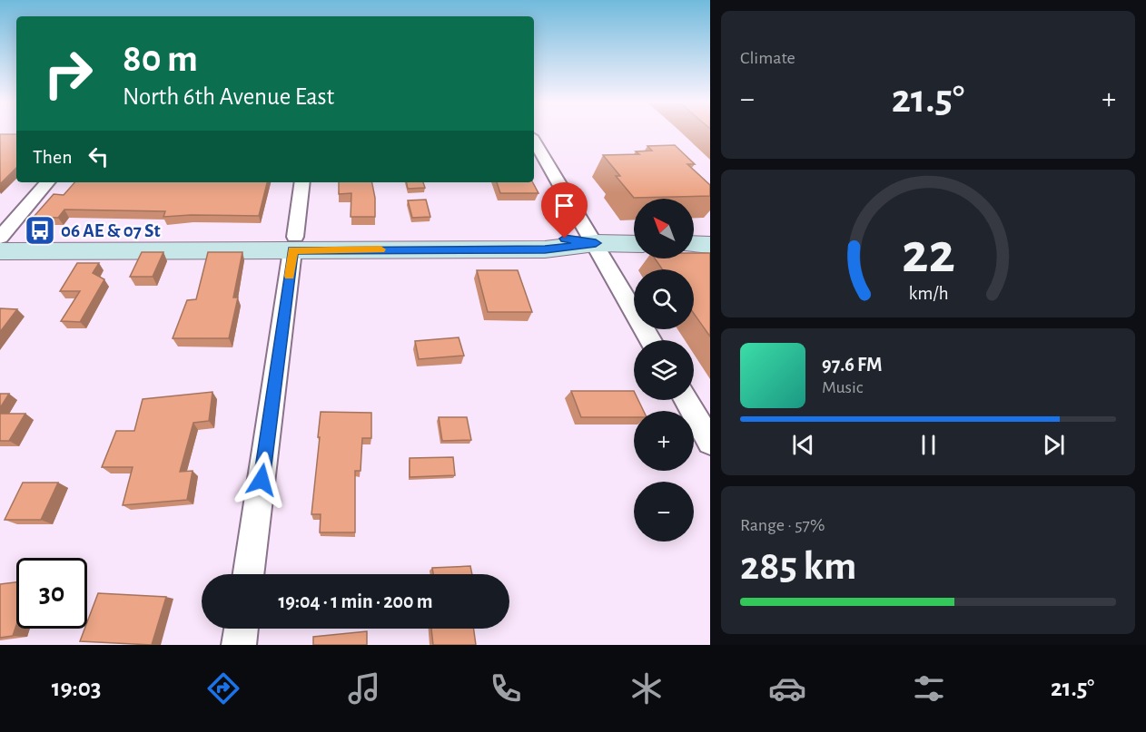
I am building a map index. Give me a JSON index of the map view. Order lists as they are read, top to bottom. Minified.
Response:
{"places":{"bus stop":["06 AE & 07 St"]},"north":"top left","page":{"tile":["Climate",["Range · 57%","285 km"]],"turn":["80 m","North 6th Avenue East"],"heat":["−","21.5°","+"],"then":"Then","map_buttons":["+","−"],"song":["97.6 FM","Music"],"limit":"30","trip":"19:04 · 1 min · 200 m","tabs":["19:03","21.5°"],"gauge":["22","km/h"]}}
